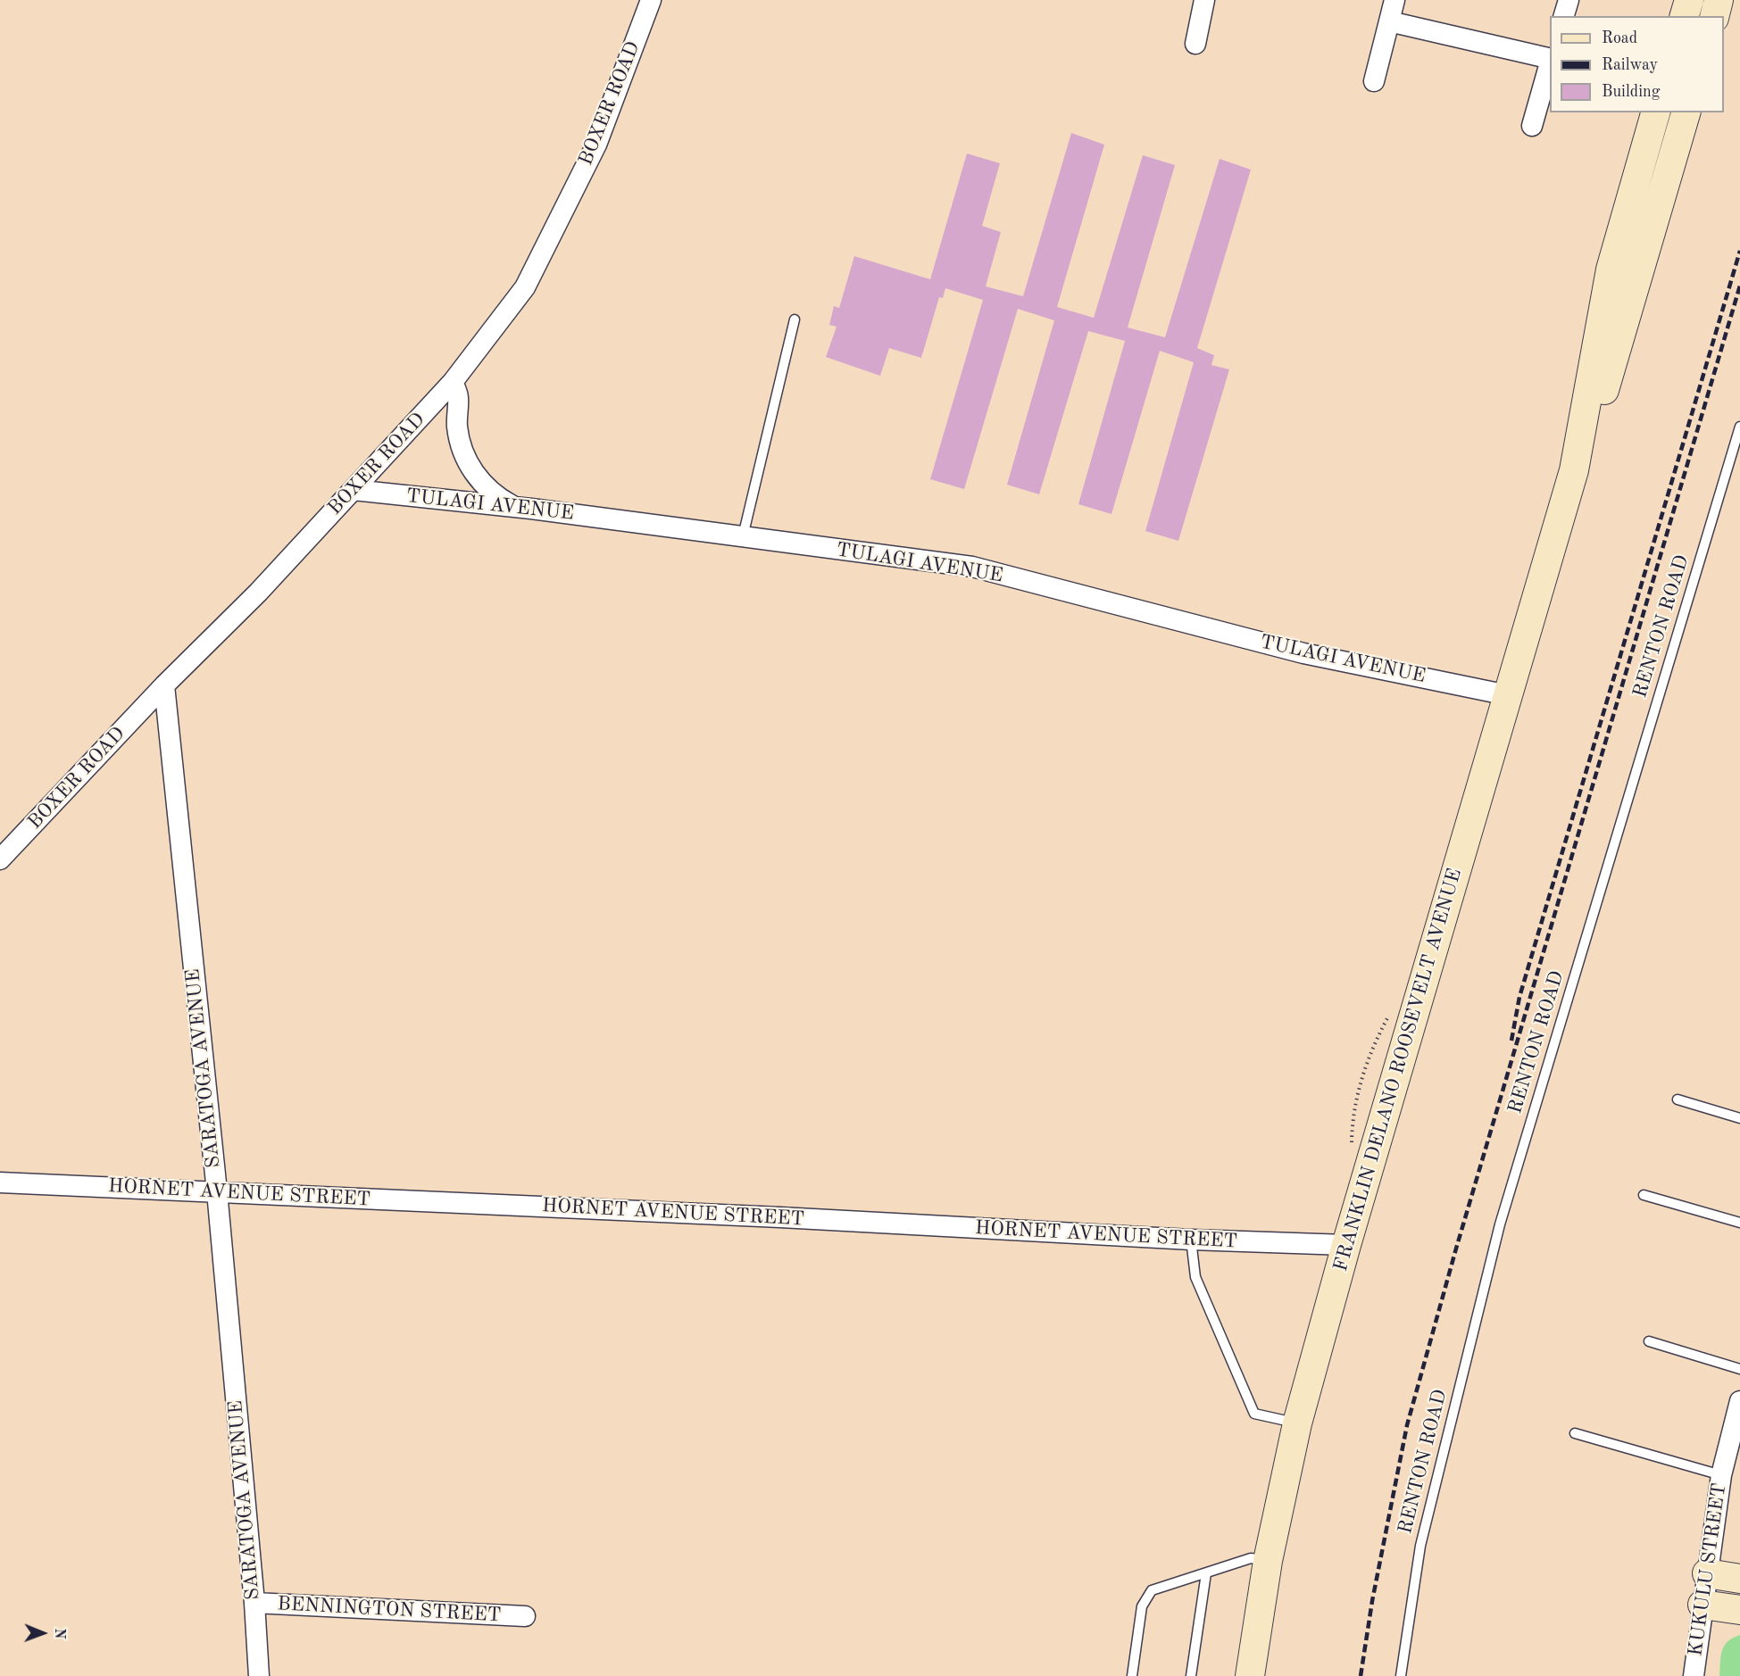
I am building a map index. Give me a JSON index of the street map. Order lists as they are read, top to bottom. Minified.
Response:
{"streets":{"main road":["FRANKLIN DELANO ROOSEVELT AVENUE"],"street":["BOXER ROAD","TULAGI AVENUE","SARATOGA AVENUE","HORNET AVENUE STREET","KUKULU STREET","BENNINGTON STREET"],"lane":["RENTON ROAD"]},"crossings":[["BOXER ROAD","TULAGI AVENUE"],["BOXER ROAD","SARATOGA AVENUE"],["TULAGI AVENUE","FRANKLIN DELANO ROOSEVELT AVENUE"],["SARATOGA AVENUE","HORNET AVENUE STREET"],["SARATOGA AVENUE","BENNINGTON STREET"],["FRANKLIN DELANO ROOSEVELT AVENUE","HORNET AVENUE STREET"]],"legend":["Road","Railway","Building"],"north":"right"}
